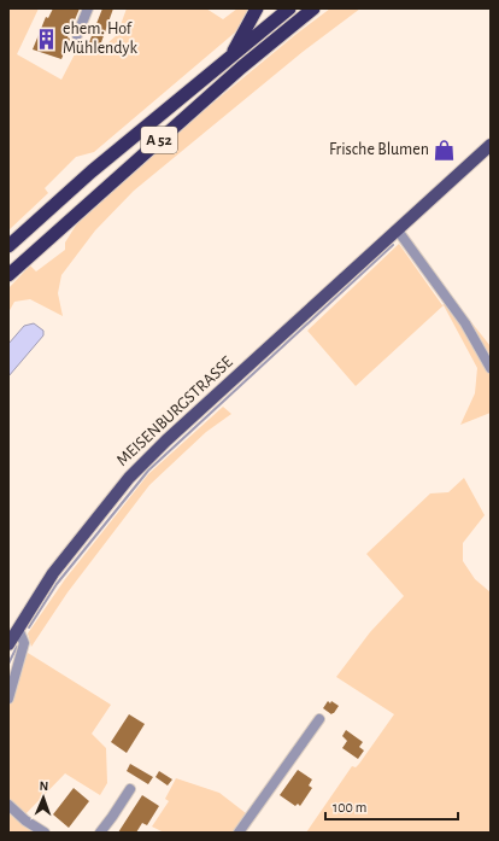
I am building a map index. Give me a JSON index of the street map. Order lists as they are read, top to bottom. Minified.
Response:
{"streets":{"highway":["A 52"],"main road":["MEISENBURGSTRASSE"]},"places":{"building":["ehem. Hof Mühlendyk"],"shop":["Frische Blumen"]},"scale_bar":"100 m","north":"top"}
